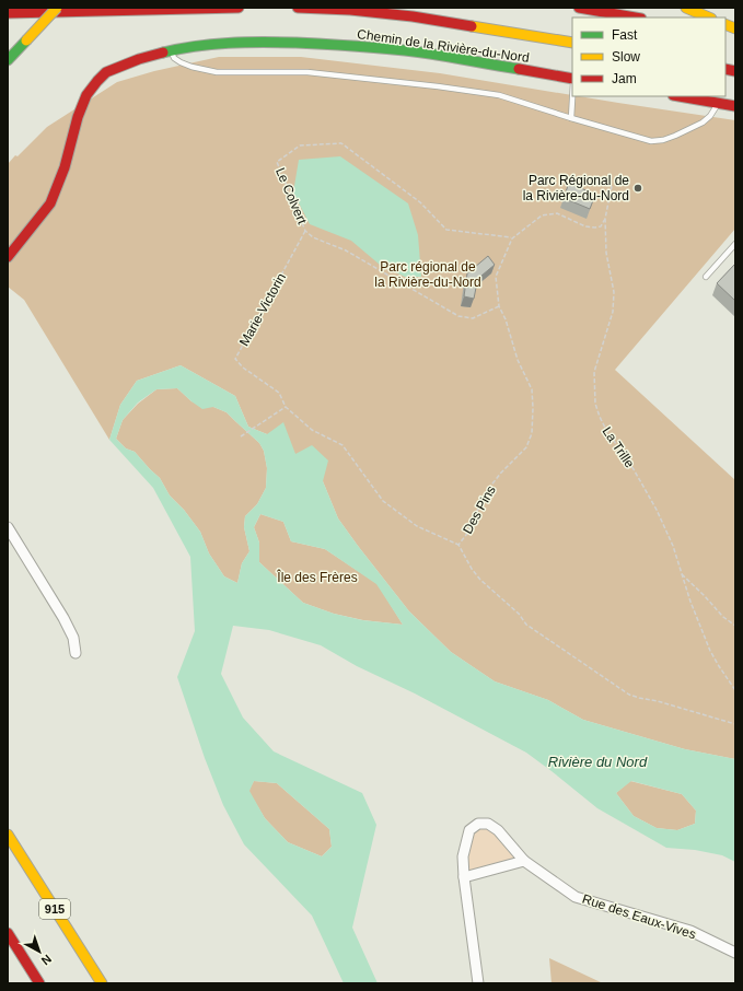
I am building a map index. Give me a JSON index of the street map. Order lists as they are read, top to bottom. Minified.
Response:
{"streets":{"main road":["Chemin de la Rivière-du-Nord","915"],"street":["Rue des Eaux-Vives"],"path":["Le Colvert","Marie-Victorin","La Trille","Des Pins"]},"crossings":[["Le Colvert","Marie-Victorin"],["Le Colvert","Des Pins"],["Marie-Victorin","Des Pins"],["La Trille","Des Pins"]],"water":["Rivière du Nord"],"parks":["Parc régional de la Rivière-du-Nord","Île des Frères"],"places":["Parc Régional de la Rivière-du-Nord"],"legend":["Fast","Slow","Jam"],"north":"bottom right"}
